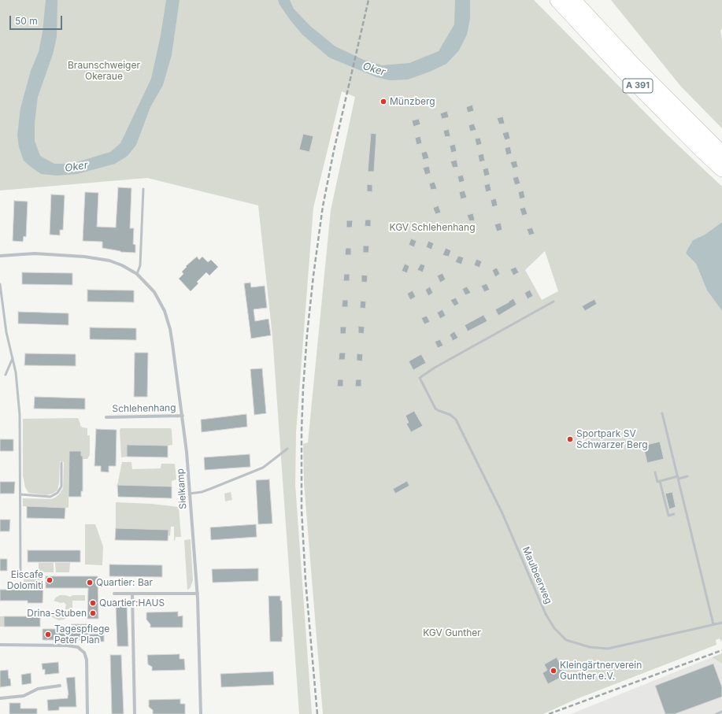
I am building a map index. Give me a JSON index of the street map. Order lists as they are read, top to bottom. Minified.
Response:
{"streets":{"highway":["A 391"],"street":["Schlehenhang","Sielkamp"],"lane":["Maulbeerweg"]},"crossings":[["Schlehenhang","Sielkamp"]],"water":["Oker"],"parks":["Braunschweiger Okeraue","KGV Schlehenhang","KGV Gunther"],"places":["Münzberg","Sportpark SV Schwarzer Berg","Eiscafe Dolomiti","Quartier: Bar","Quartier:HAUS","Drina-Stuben","Tagespflege Peter Plan","Kleingärtnerverein Gunther e.V."],"scale_bar":"50 m"}
